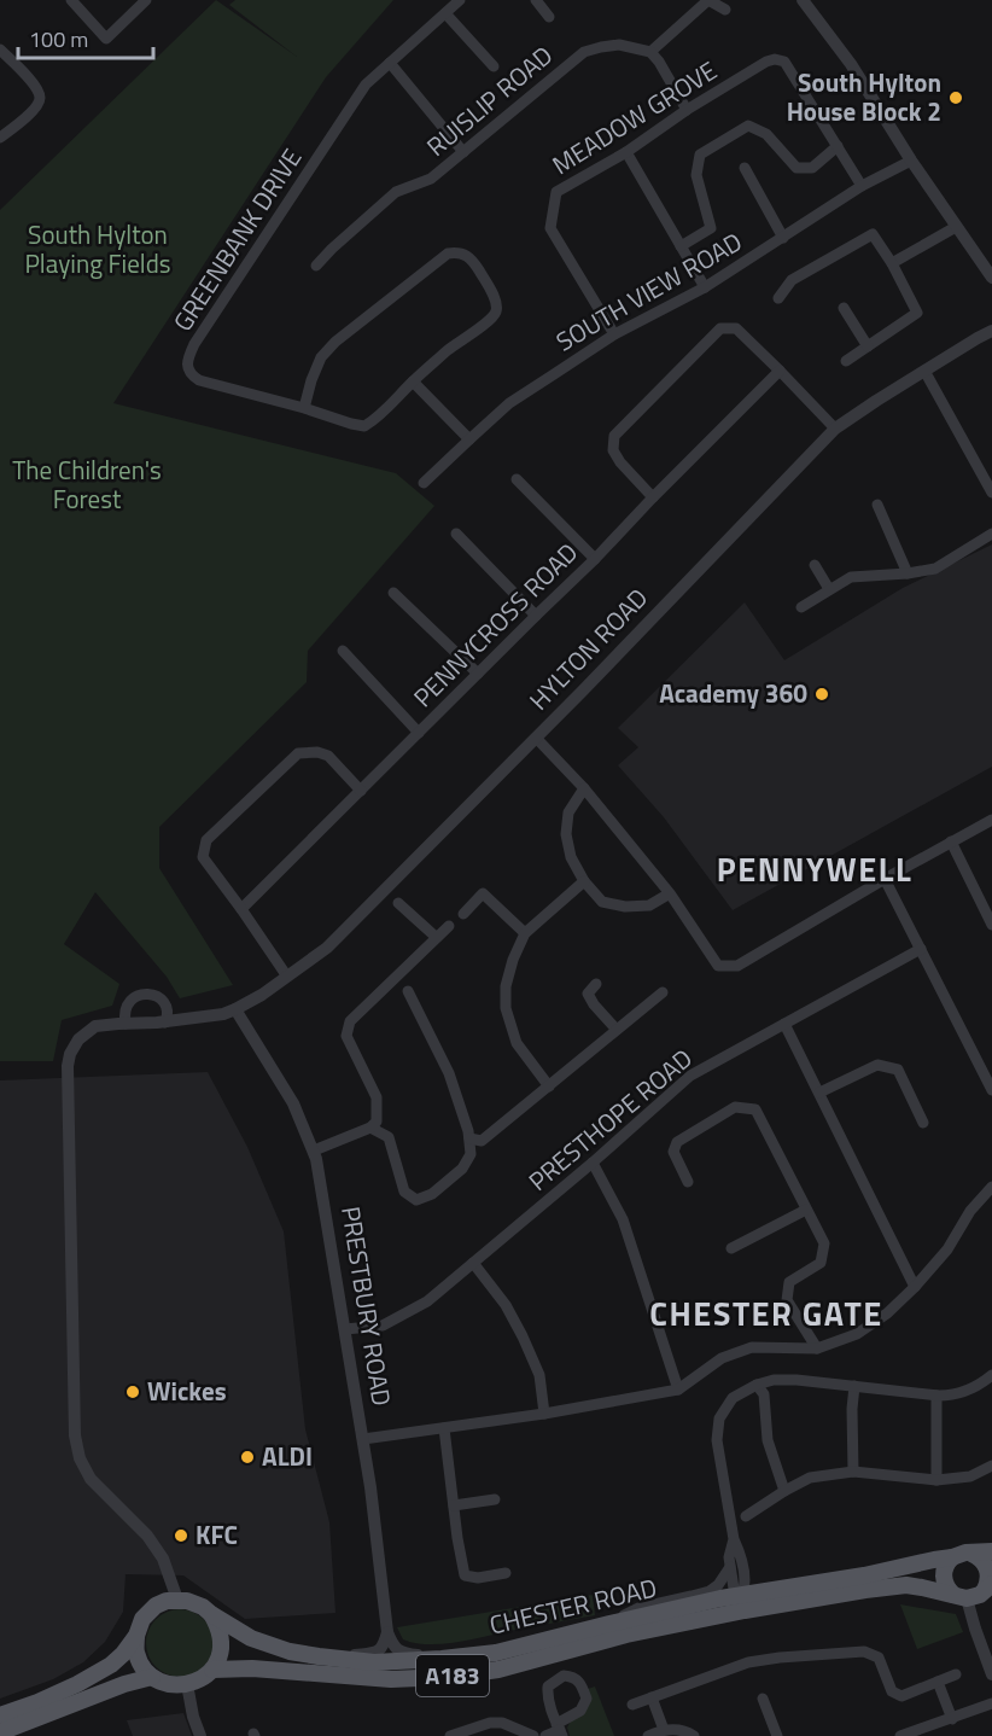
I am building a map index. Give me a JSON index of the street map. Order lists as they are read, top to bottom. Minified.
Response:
{"streets":{"main road":["CHESTER ROAD","A183"],"street":["RUISLIP ROAD","MEADOW GROVE","GREENBANK DRIVE","SOUTH VIEW ROAD","PENNYCROSS ROAD","HYLTON ROAD","PRESTHOPE ROAD","PRESTBURY ROAD"]},"crossings":[["MEADOW GROVE","SOUTH VIEW ROAD"],["HYLTON ROAD","PRESTBURY ROAD"],["HYLTON ROAD","CHESTER ROAD"],["PRESTHOPE ROAD","PRESTBURY ROAD"]],"districts":["PENNYWELL","CHESTER GATE"],"parks":["South Hylton Playing Fields","The Children's Forest"],"places":["South Hylton House Block 2","Academy 360","Wickes","ALDI","KFC"],"scale_bar":"100 m"}
